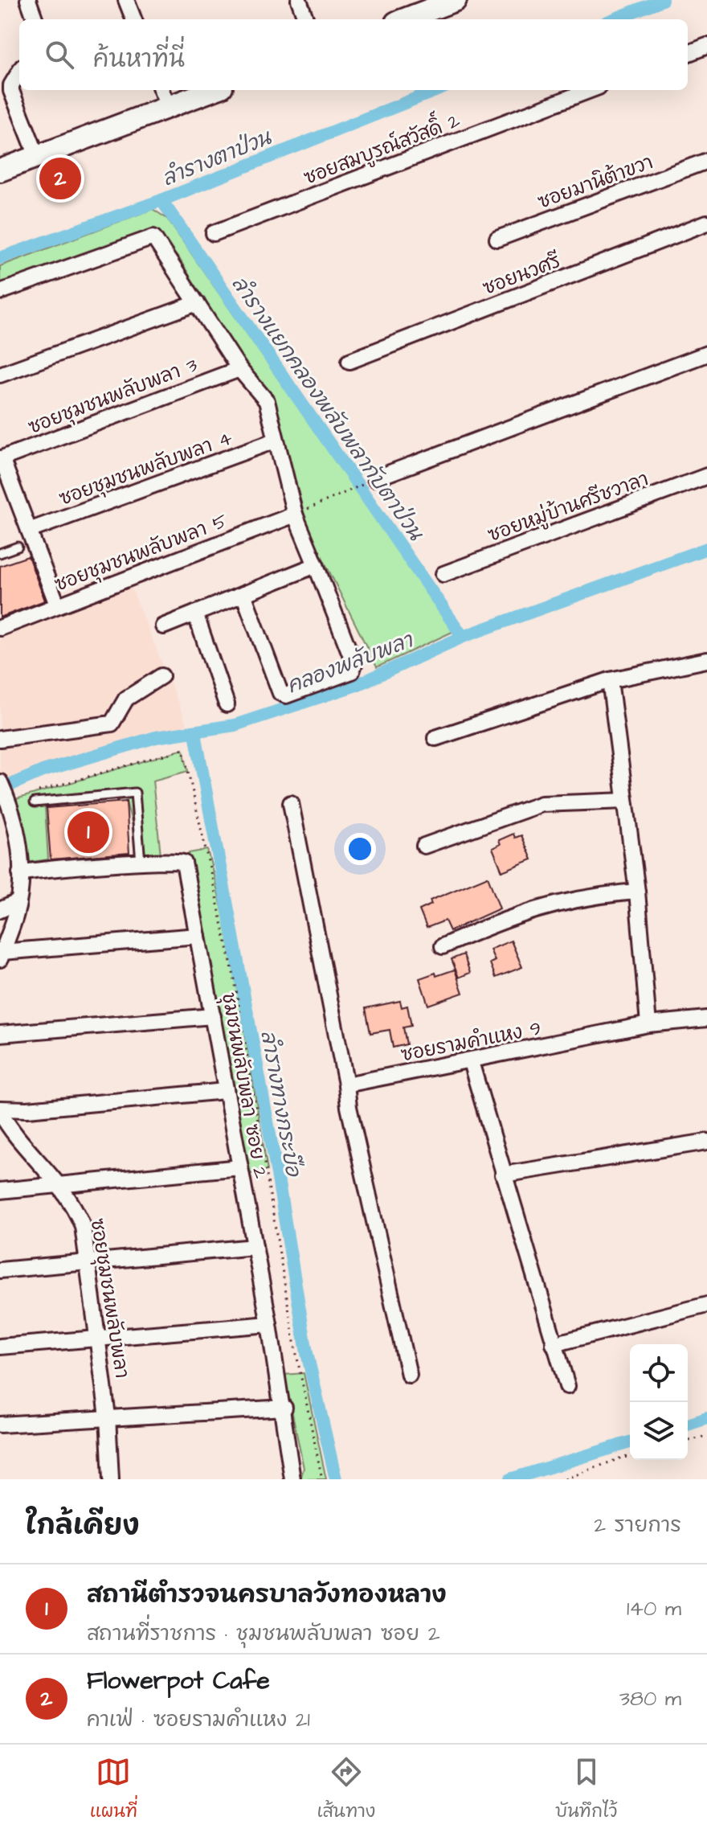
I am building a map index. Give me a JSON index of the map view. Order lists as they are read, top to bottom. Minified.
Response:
{"streets":{"street":["ซอยสมบูรณ์สวัสดิ์ 2","ซอยมานิต้าขวา","ซอยนวศรี","ซอยชุมชนพลับพลา 3","ซอยชุมชนพลับพลา 4","ซอยหมู่บ้านศรีชวาลา","ซอยชุมชนพลับพลา 5","ซอยรามคำแหง 9","ชุมชนพลับพลา ซอย 2","ซอยชุมชนพลับพลา"]},"water":["ลำรางตาป่วน","ลำรางแยกคลองพลับพลากับตาป่วน","คลองพลับพลา","ลำรางทางกระบือ"],"page":{"search":"ค้นหาที่นี่","pins":["2","1"],"heading":["ใกล้เคียง","2 รายการ"],"list":[{"mark":"1","name":"สถานีตำรวจนครบาลวังทองหลาง","note":"สถานที่ราชการ · ชุมชนพลับพลา ซอย 2","value":"140 m"},{"mark":"2","name":"Flowerpot Cafe","note":"คาเฟ่ · ซอยรามคำแหง 21","value":"380 m"}],"nav":["แผนที่","เส้นทาง","บันทึกไว้"]}}
